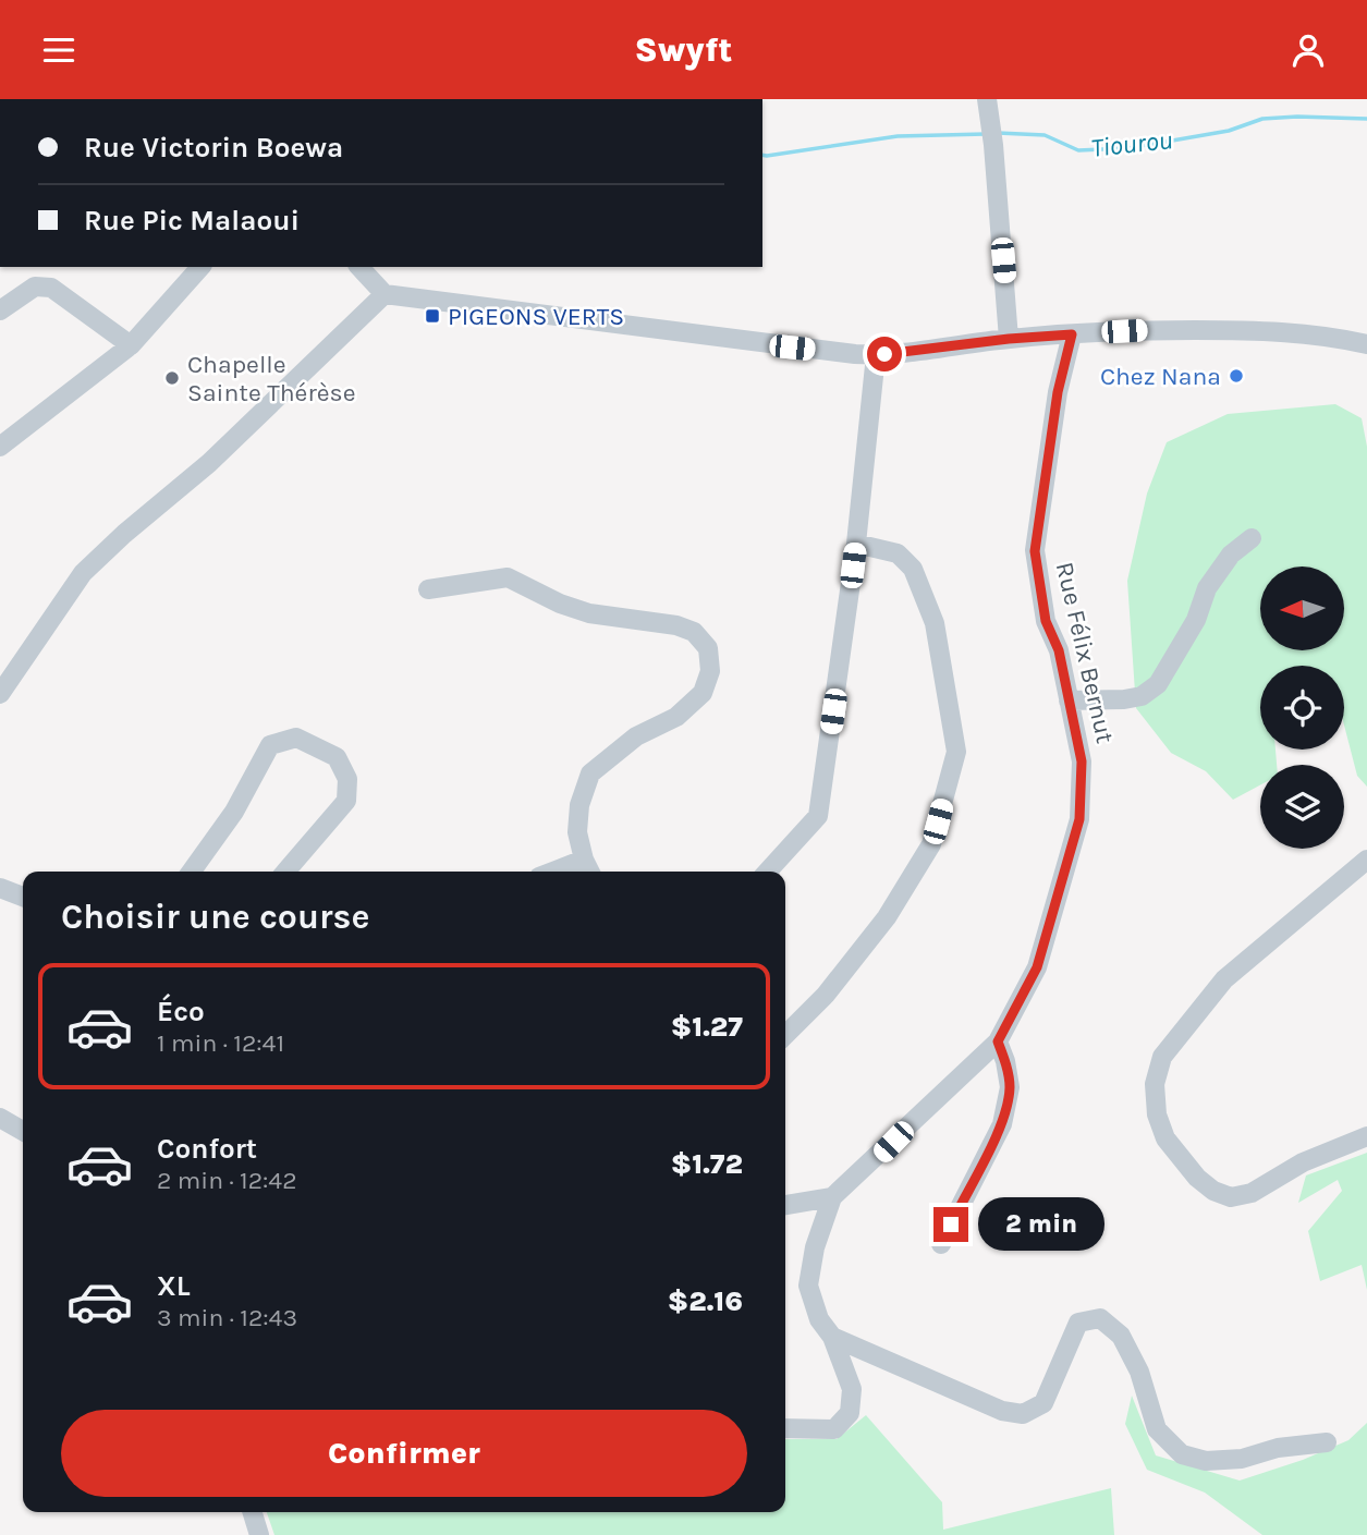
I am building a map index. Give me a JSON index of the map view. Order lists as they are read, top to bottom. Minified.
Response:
{"streets":{"street":["Rue Félix Bernut"]},"water":["Tiourou"],"places":{"transit":["PIGEONS VERTS"],"other":["Chez Nana","Chapelle Sainte Thérèse"]},"north":"left","page":{"header":"Swyft","banner":["Rue Victorin Boewa","Rue Pic Malaoui"],"heading":"Choisir une course","list":[{"name":"Éco","note":"1 min · 12:41","value":"$1.27"},{"name":"Confort","note":"2 min · 12:42","value":"$1.72"},{"name":"XL","note":"3 min · 12:43","value":"$2.16"}],"bubble":"2 min","buttons":"Confirmer"}}
